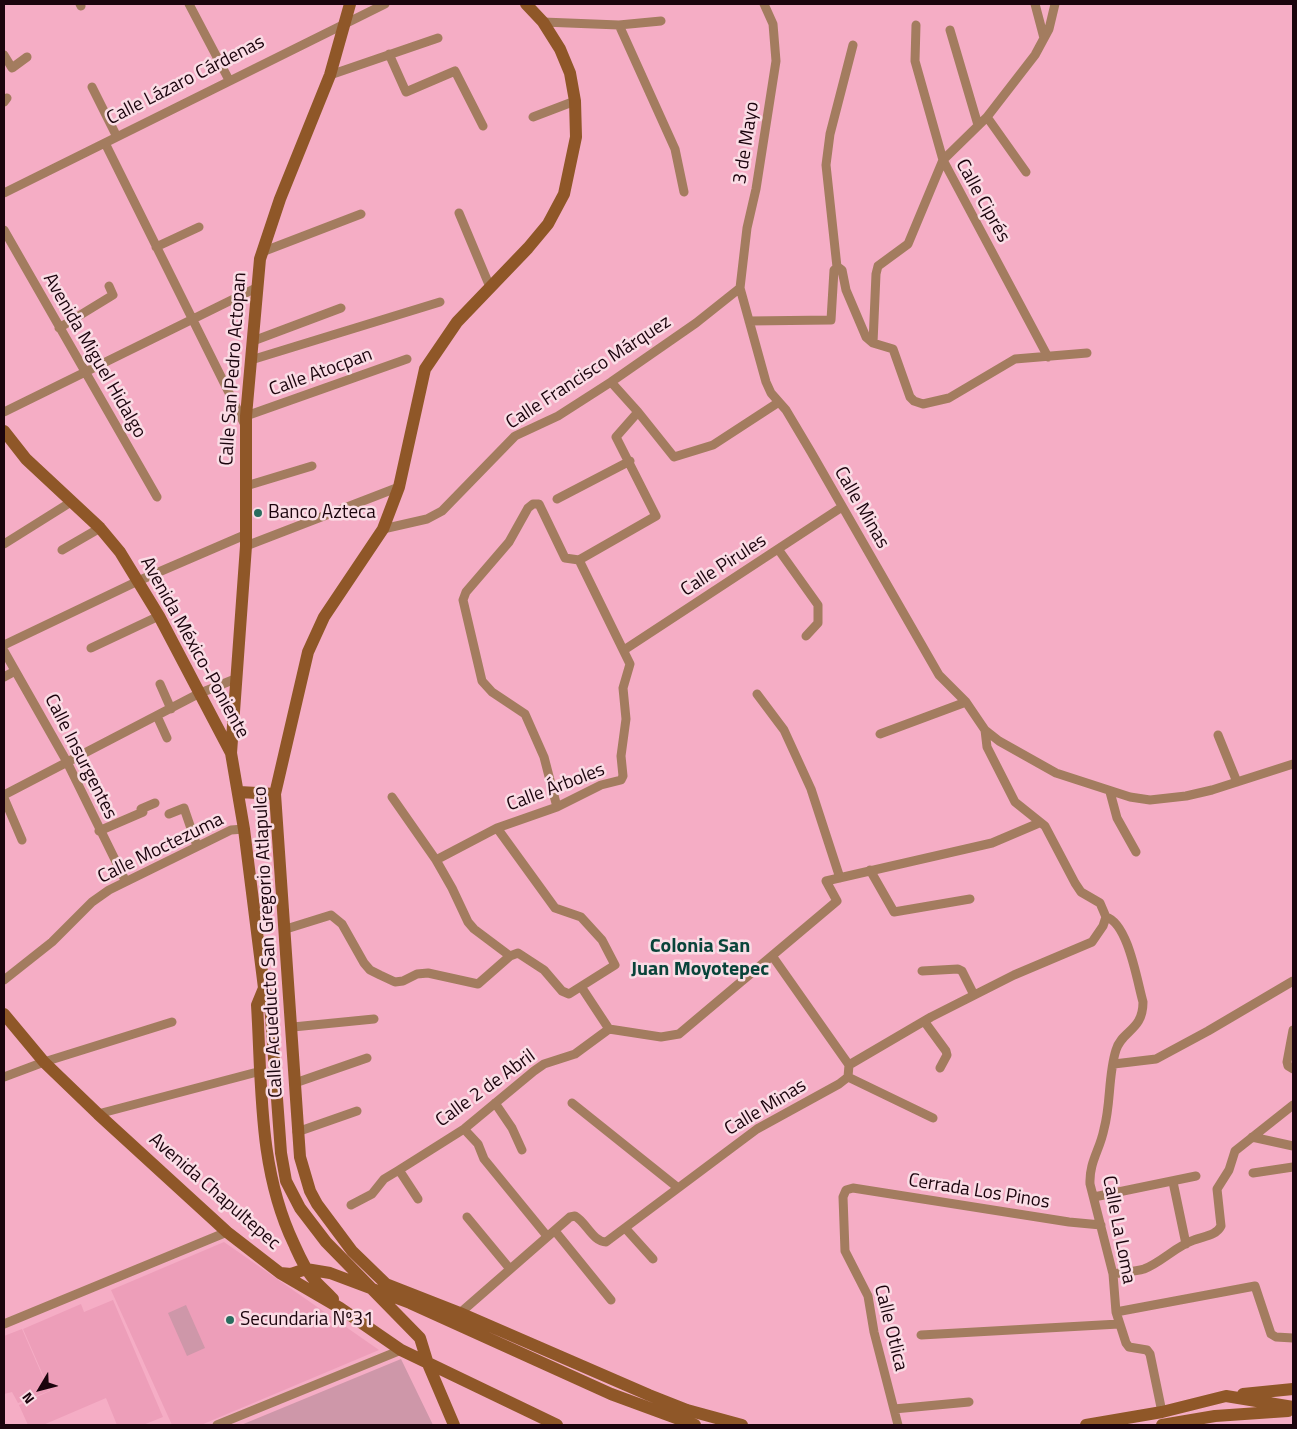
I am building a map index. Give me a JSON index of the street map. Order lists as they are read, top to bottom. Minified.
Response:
{"streets":{"main road":["Calle San Pedro Actopan","Avenida México-Poniente","Calle Acueducto San Gregorio Atlapulco","Avenida Chapultepec"],"street":["Calle Lázaro Cárdenas","3 de Mayo","Calle Ciprés","Avenida Miguel Hidalgo","Calle Atocpan","Calle Francisco Márquez","Calle Minas","Calle Pirules","Calle Insurgentes","Calle Árboles","Calle Moctezuma","Calle 2 de Abril","Cerrada Los Pinos","Calle La Loma","Calle Otlica"]},"crossings":[["Calle Lázaro Cárdenas","Calle San Pedro Actopan"],["3 de Mayo","Calle Francisco Márquez"],["3 de Mayo","Calle Minas"],["Calle San Pedro Actopan","Calle Atocpan"],["Calle San Pedro Actopan","Avenida México-Poniente"],["Calle Francisco Márquez","Calle Minas"],["Calle Francisco Márquez","Calle Acueducto San Gregorio Atlapulco"],["Calle Minas","Calle Pirules"],["Calle Minas","Calle La Loma"],["Calle Pirules","Calle Árboles"],["Avenida México-Poniente","Calle Moctezuma"],["Avenida México-Poniente","Calle Acueducto San Gregorio Atlapulco"],["Calle Insurgentes","Calle Moctezuma"],["Cerrada Los Pinos","Calle La Loma"],["Cerrada Los Pinos","Calle Otlica"]],"districts":["Colonia San Juan Moyotepec"],"places":["Banco Azteca","Secundaria Nº31"],"north":"bottom left"}
